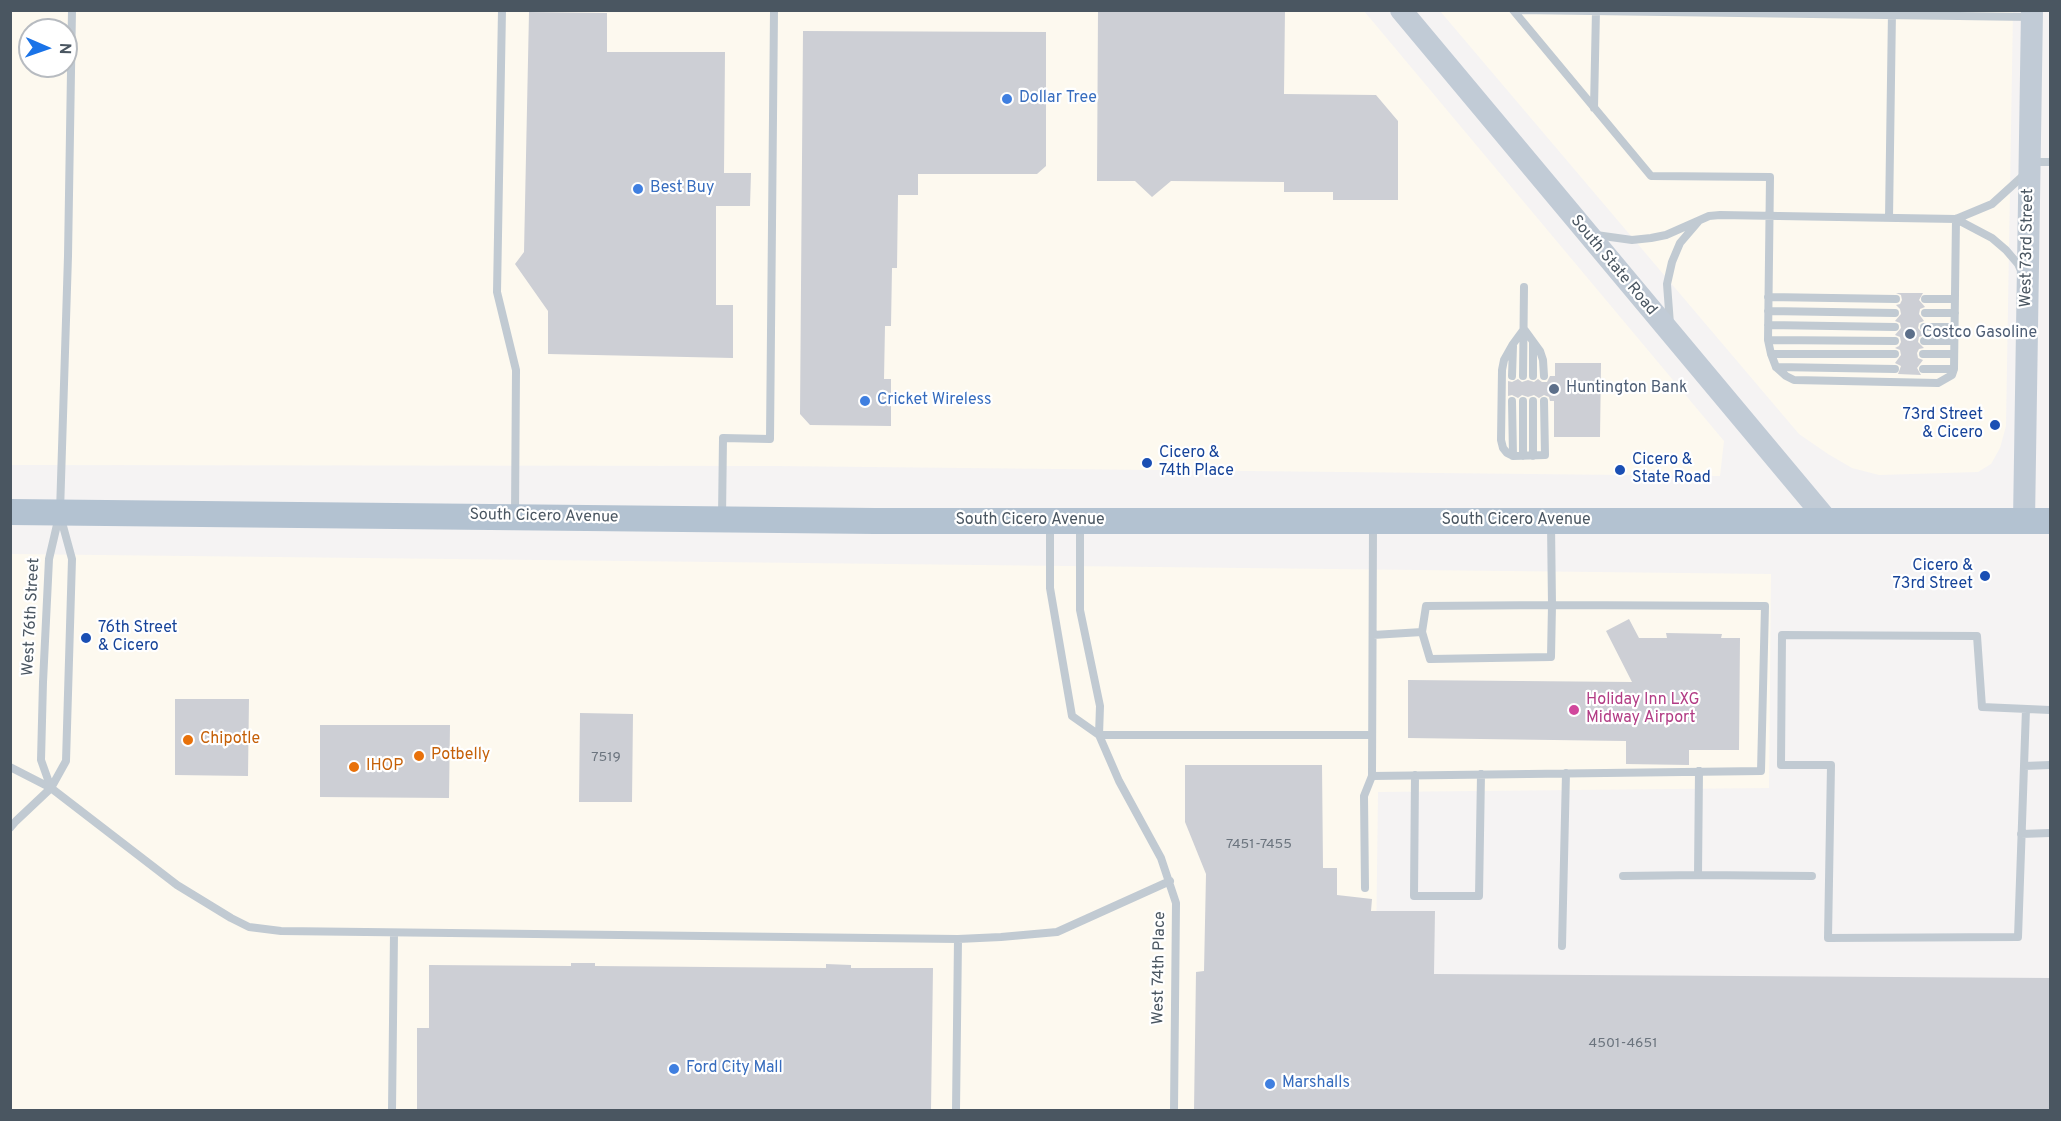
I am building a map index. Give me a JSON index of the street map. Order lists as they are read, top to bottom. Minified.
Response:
{"streets":{"main road":["South Cicero Avenue"],"street":["West 73rd Street","South State Road"],"lane":["West 76th Street","West 74th Place"]},"crossings":[["West 73rd Street","South Cicero Avenue"],["South State Road","South Cicero Avenue"],["South Cicero Avenue","West 76th Street"],["South Cicero Avenue","West 74th Place"]],"places":["Dollar Tree","Best Buy","Costco Gasoline","Huntington Bank","Cricket Wireless","73rd Street & Cicero","Cicero & 74th Place","Cicero & State Road","Cicero & 73rd Street","76th Street & Cicero","Holiday Inn LXG Midway Airport","Chipotle","Potbelly","IHOP","Ford City Mall","Marshalls"],"house_numbers":["7519","7451-7455","4501-4651"],"north":"right"}
